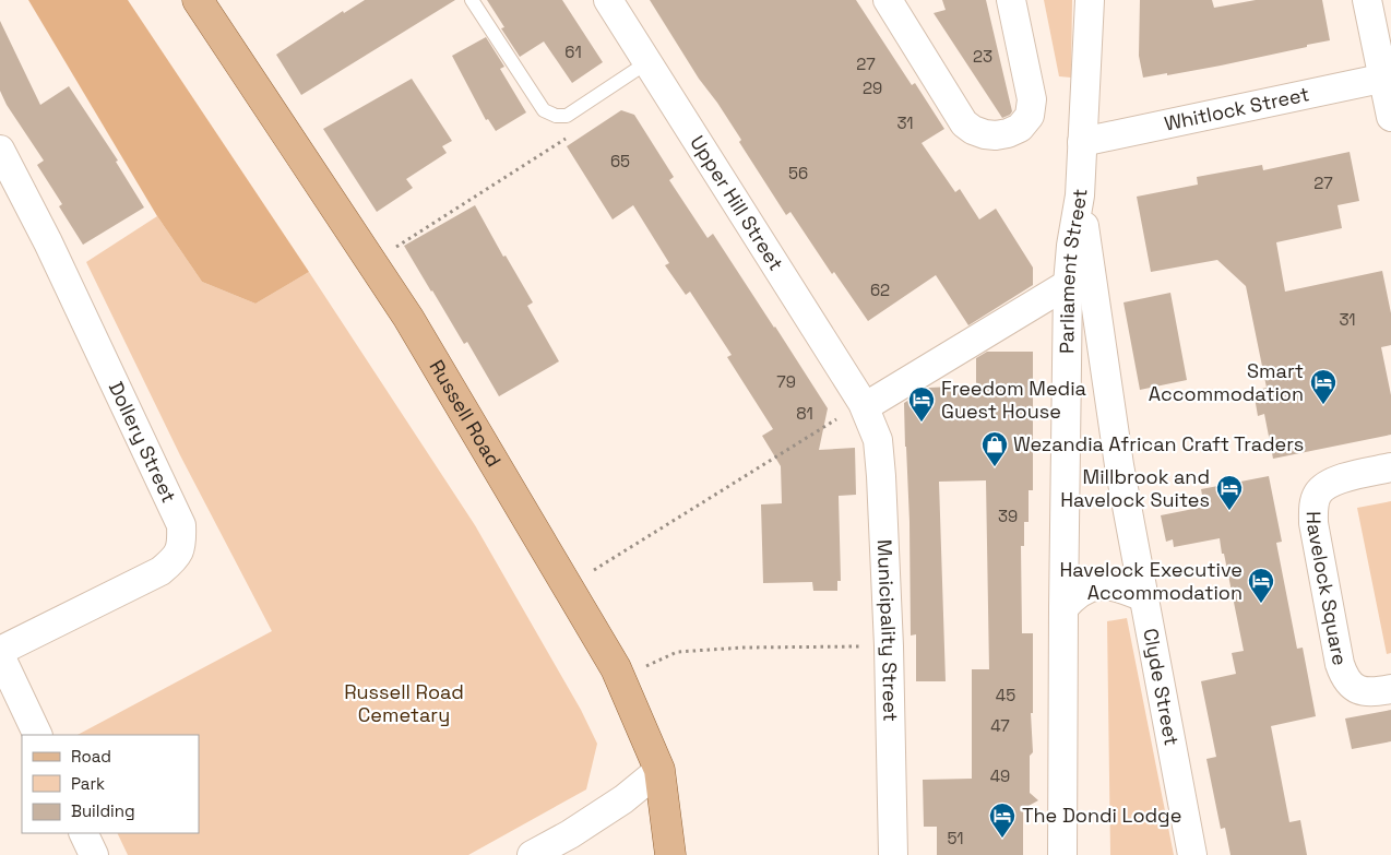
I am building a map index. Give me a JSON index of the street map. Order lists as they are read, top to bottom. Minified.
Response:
{"streets":{"main road":["Russell Road"],"street":["Whitlock Street","Upper Hill Street","Parliament Street","Dollery Street","Havelock Square","Municipality Street","Clyde Street"]},"crossings":[["Whitlock Street","Parliament Street"],["Upper Hill Street","Municipality Street"],["Parliament Street","Clyde Street"]],"parks":["Russell Road Cemetary"],"places":{"hotel":["Smart Accommodation","Freedom Media Guest House","Millbrook and Havelock Suites","Havelock Executive Accommodation","The Dondi Lodge"],"shop":["Wezandia African Craft Traders"]},"house_numbers":["61","23","27","29","31","65","56","27","62","31","79","81","39","45","47","49","51"],"legend":["Road","Park","Building"]}
